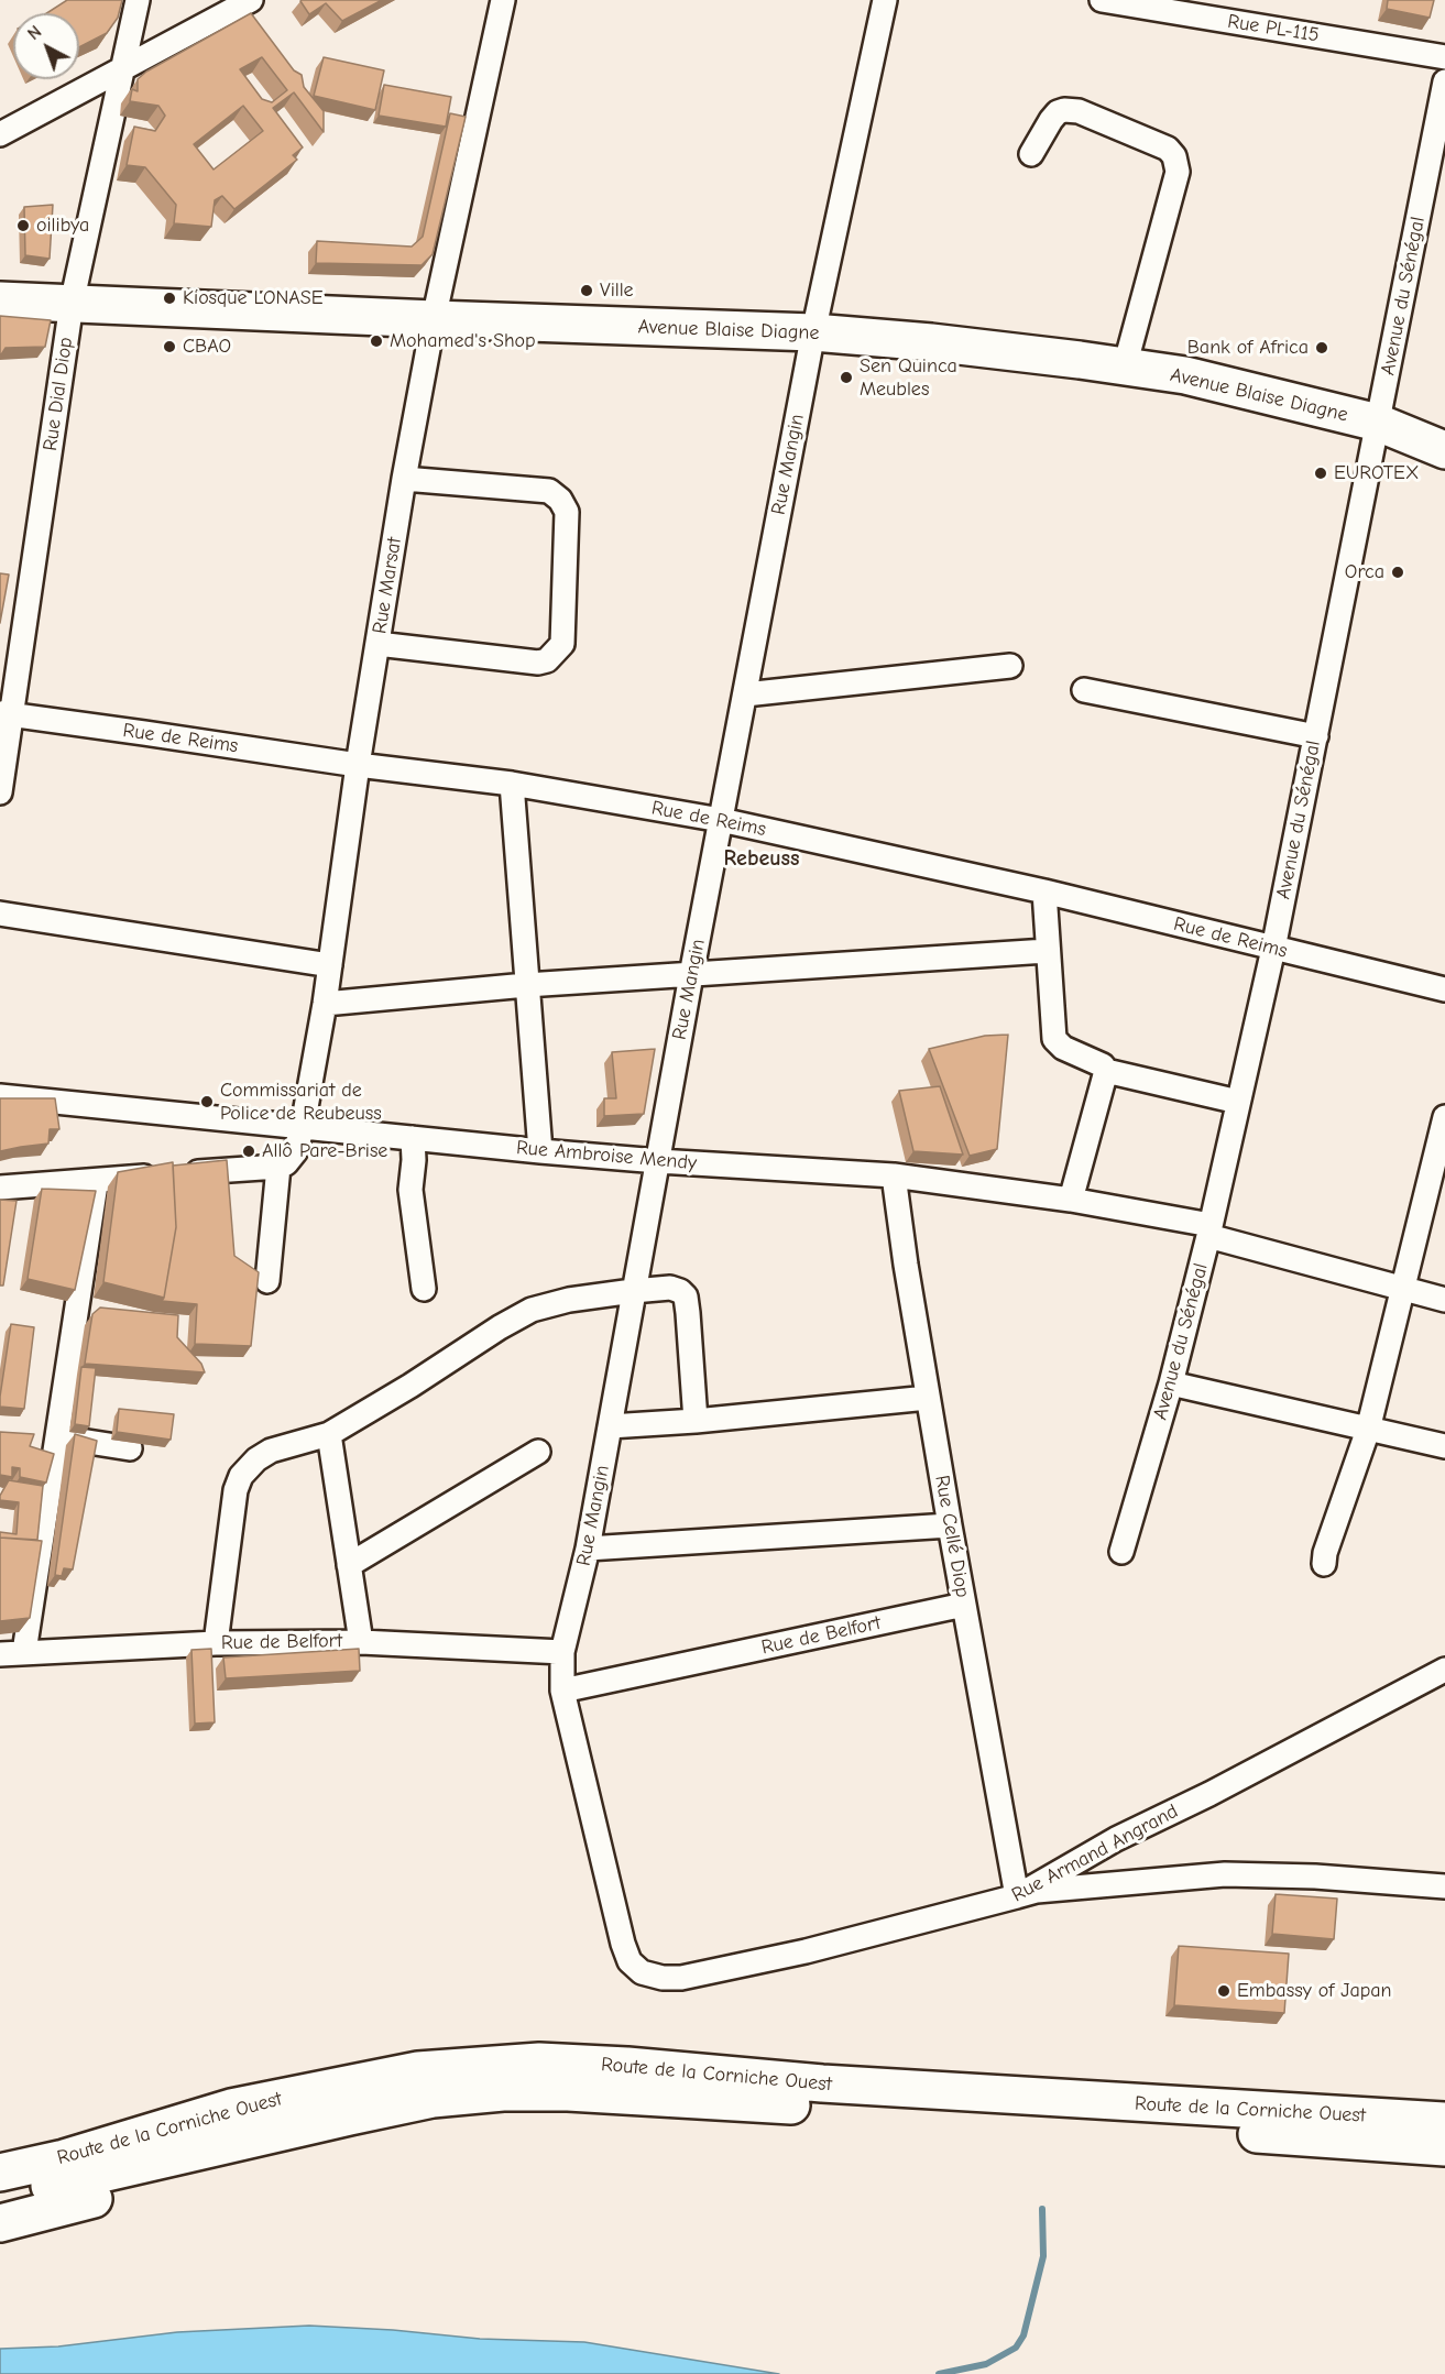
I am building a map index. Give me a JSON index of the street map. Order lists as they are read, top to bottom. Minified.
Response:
{"streets":{"main road":["Avenue Blaise Diagne","Route de la Corniche Ouest"],"street":["Rue PL-115","Avenue du Sénégal","Rue Dial Diop","Rue Mangin","Rue Marsat","Rue de Reims","Rue Ambroise Mendy","Rue Cellé Diop","Rue de Belfort","Rue Armand Angrand"]},"crossings":[["Avenue du Sénégal","Avenue Blaise Diagne"],["Avenue du Sénégal","Rue de Reims"],["Avenue du Sénégal","Rue Ambroise Mendy"],["Avenue Blaise Diagne","Rue Dial Diop"],["Avenue Blaise Diagne","Rue Mangin"],["Avenue Blaise Diagne","Rue Marsat"],["Rue Dial Diop","Rue de Reims"],["Rue Mangin","Rue de Reims"],["Rue Mangin","Rue Ambroise Mendy"],["Rue Mangin","Rue de Belfort"],["Rue Mangin","Rue Armand Angrand"],["Rue Marsat","Rue de Reims"],["Rue Marsat","Rue Ambroise Mendy"],["Rue Ambroise Mendy","Rue Cellé Diop"],["Rue Cellé Diop","Rue de Belfort"],["Rue Cellé Diop","Rue Armand Angrand"]],"districts":["Rebeuss"],"places":["oilibya","Ville","Kiosque LONASE","Mohamed's Shop","CBAO","Bank of Africa","Sen Quinca Meubles","EUROTEX","Orca","Commissariat de Police de Reubeuss","Allô Pare-Brise","Embassy of Japan"],"north":"top left"}
